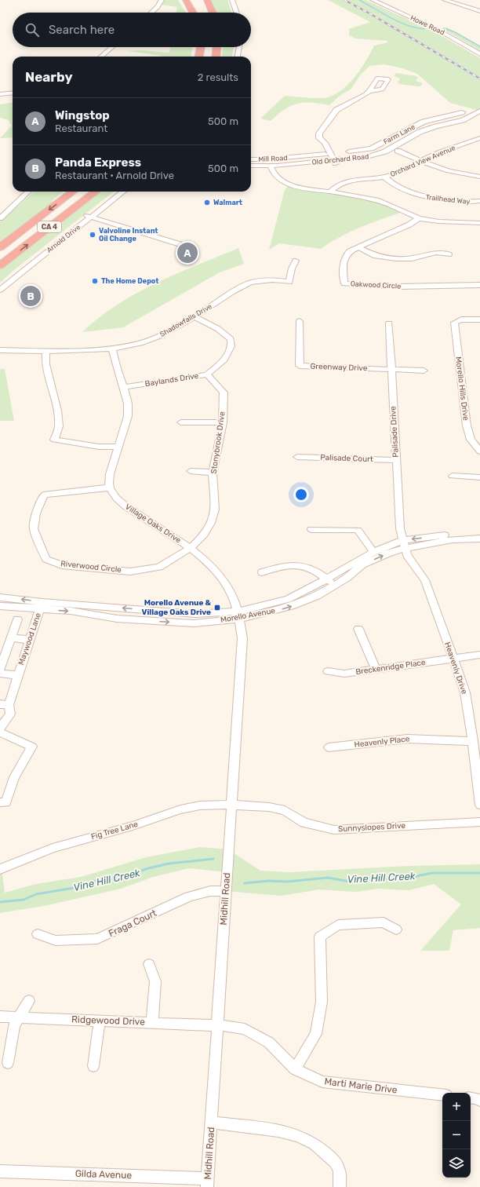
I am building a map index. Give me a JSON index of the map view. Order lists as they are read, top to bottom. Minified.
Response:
{"streets":{"highway":["CA 4"],"street":["Howe Road","Farm Lane","Mill Road","Old Orchard Road","Orchard View Avenue","Trailhead Way","Arnold Drive","Oakwood Circle","Shadowfalls Drive","Greenway Drive","Baylands Drive","Morello Hills Drive","Palisade Drive","Stonybrook Drive","Palisade Court","Village Oaks Drive","Riverwood Circle","Morello Avenue","Maywood Lane","Breckenridge Place","Heavenly Drive","Heavenly Place","Sunnyslopes Drive","Fig Tree Lane","Midhill Road","Fraga Court","Ridgewood Drive","Marti Marie Drive","Gilda Avenue"]},"crossings":[["Mill Road","Old Orchard Road"],["Orchard View Avenue","Trailhead Way"],["Shadowfalls Drive","Baylands Drive"],["Greenway Drive","Palisade Drive"],["Baylands Drive","Stonybrook Drive"],["Palisade Drive","Palisade Court"],["Palisade Drive","Morello Avenue"],["Palisade Drive","Heavenly Drive"],["Stonybrook Drive","Village Oaks Drive"],["Stonybrook Drive","Riverwood Circle"],["Village Oaks Drive","Riverwood Circle"],["Village Oaks Drive","Morello Avenue"],["Village Oaks Drive","Midhill Road"],["Morello Avenue","Maywood Lane"],["Morello Avenue","Heavenly Drive"],["Morello Avenue","Midhill Road"],["Breckenridge Place","Heavenly Drive"],["Heavenly Drive","Heavenly Place"],["Sunnyslopes Drive","Fig Tree Lane"],["Sunnyslopes Drive","Midhill Road"],["Fig Tree Lane","Midhill Road"],["Midhill Road","Fraga Court"],["Midhill Road","Ridgewood Drive"],["Midhill Road","Marti Marie Drive"],["Midhill Road","Gilda Avenue"],["Ridgewood Drive","Marti Marie Drive"]],"water":["Vine Hill Creek"],"places":{"other":["Walmart","Valvoline Instant Oil Change","The Home Depot"],"transit":["Morello Avenue & Village Oaks Drive"]},"page":{"search":"Search here","heading":["Nearby","2 results"],"list":[{"mark":"A","name":"Wingstop","note":"Restaurant","value":"500 m"},{"mark":"B","name":"Panda Express","note":"Restaurant · Arnold Drive","value":"500 m"}],"pins":["A","B"],"map_buttons":["+","−"]}}
